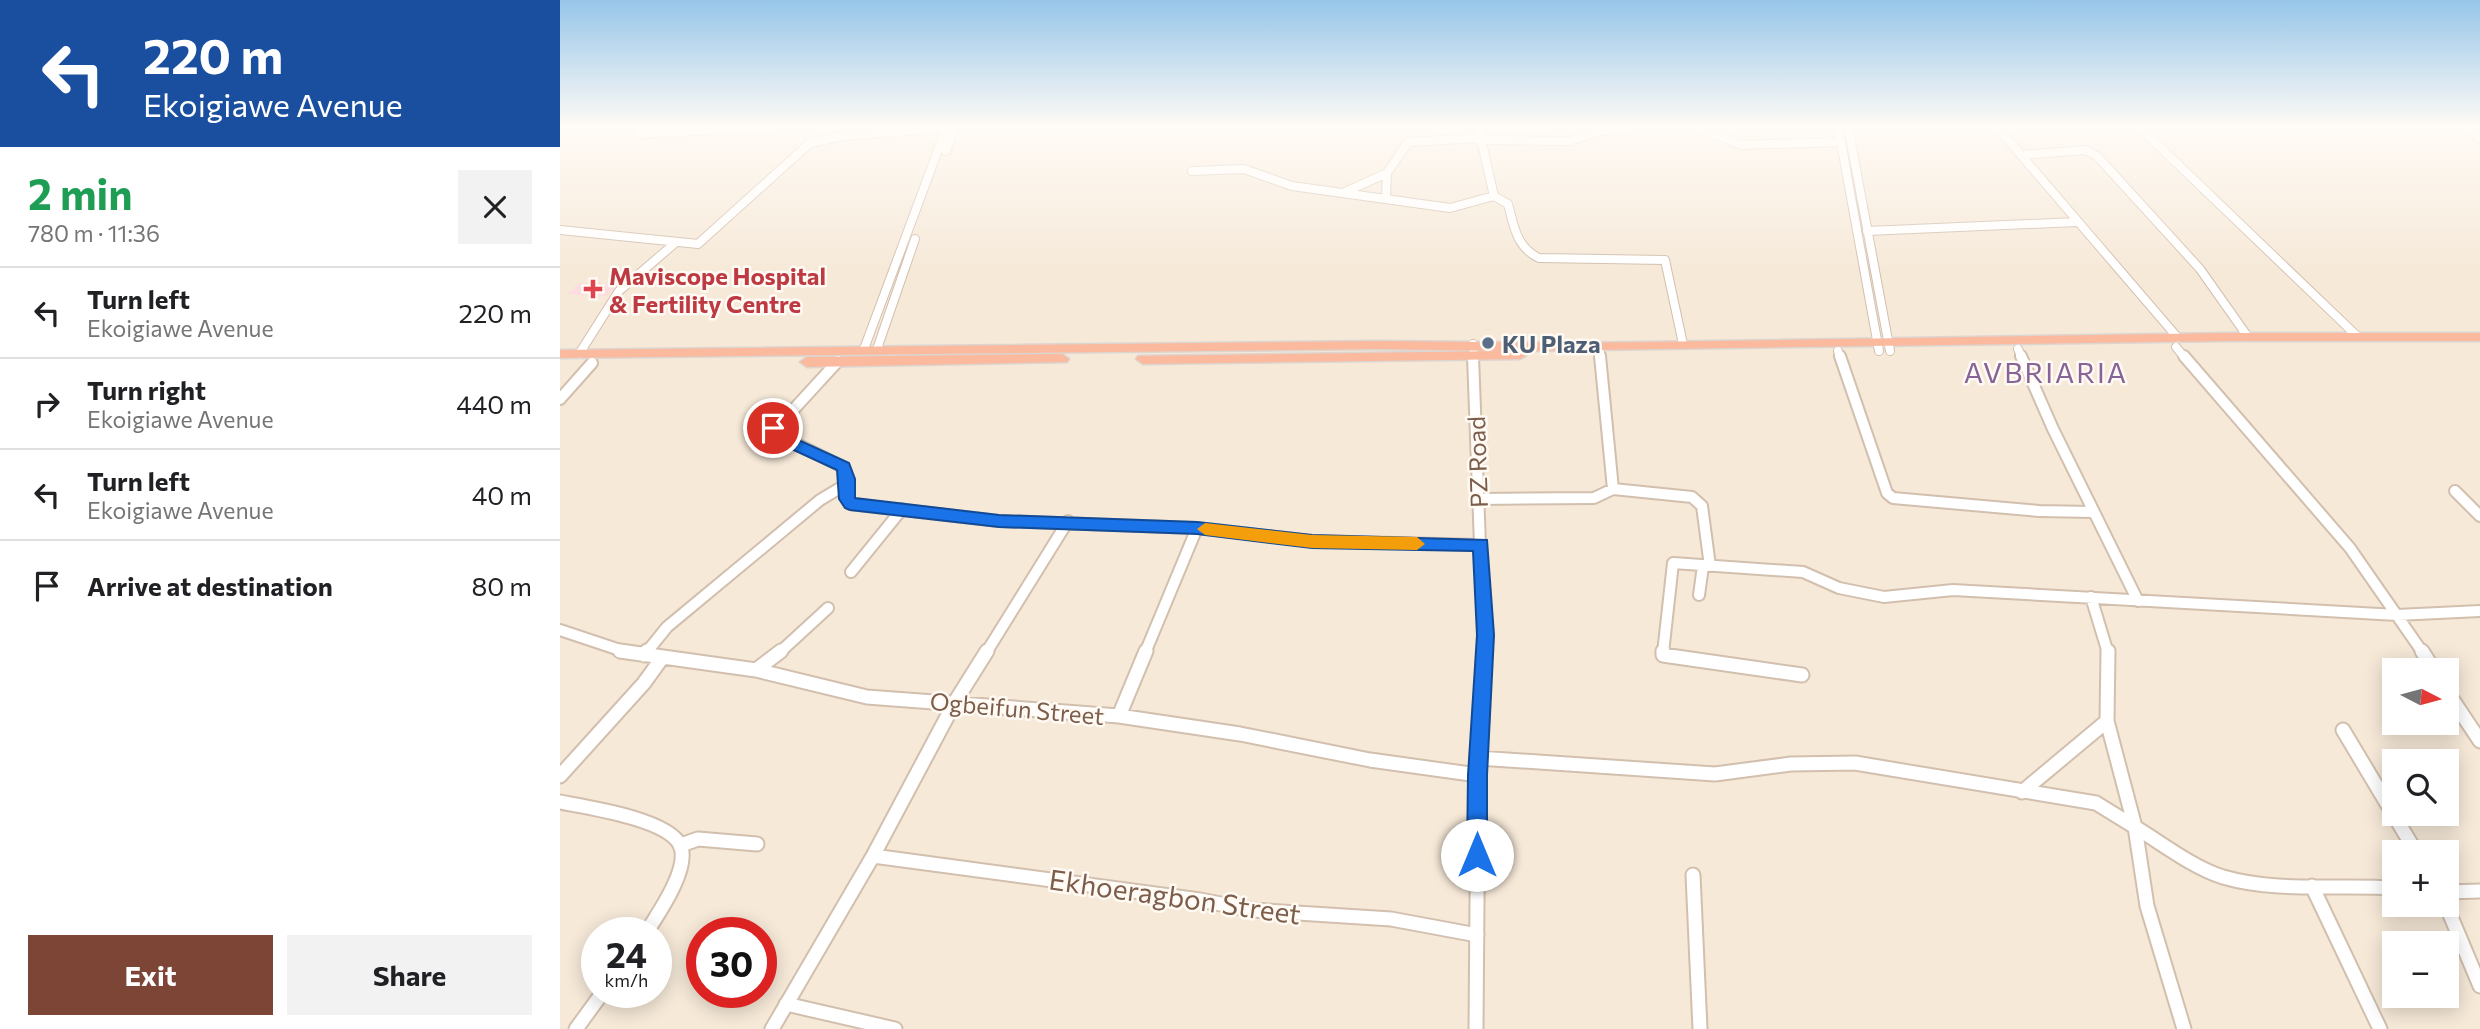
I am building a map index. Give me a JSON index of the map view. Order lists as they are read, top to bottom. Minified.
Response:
{"streets":{"street":["PZ Road","Ogbeifun Street","Ekhoeragbon Street"]},"crossings":[["PZ Road","Ogbeifun Street"],["PZ Road","Ekhoeragbon Street"]],"districts":["AVBRIARIA"],"places":{"health":["Maviscope Hospital & Fertility Centre"],"other":["KU Plaza"]},"north":"right","page":{"turn":["220 m","Ekoigiawe Avenue"],"heading":["2 min","780 m · 11:36"],"list":[{"name":"Turn left","note":"Ekoigiawe Avenue","value":"220 m"},{"name":"Turn right","note":"Ekoigiawe Avenue","value":"440 m"},{"name":"Turn left","note":"Ekoigiawe Avenue","value":"40 m"},{"name":"Arrive at destination","value":"80 m"}],"map_buttons":["+","−"],"speed":"24 km/h","limit":"30","buttons":["Exit","Share"]}}
